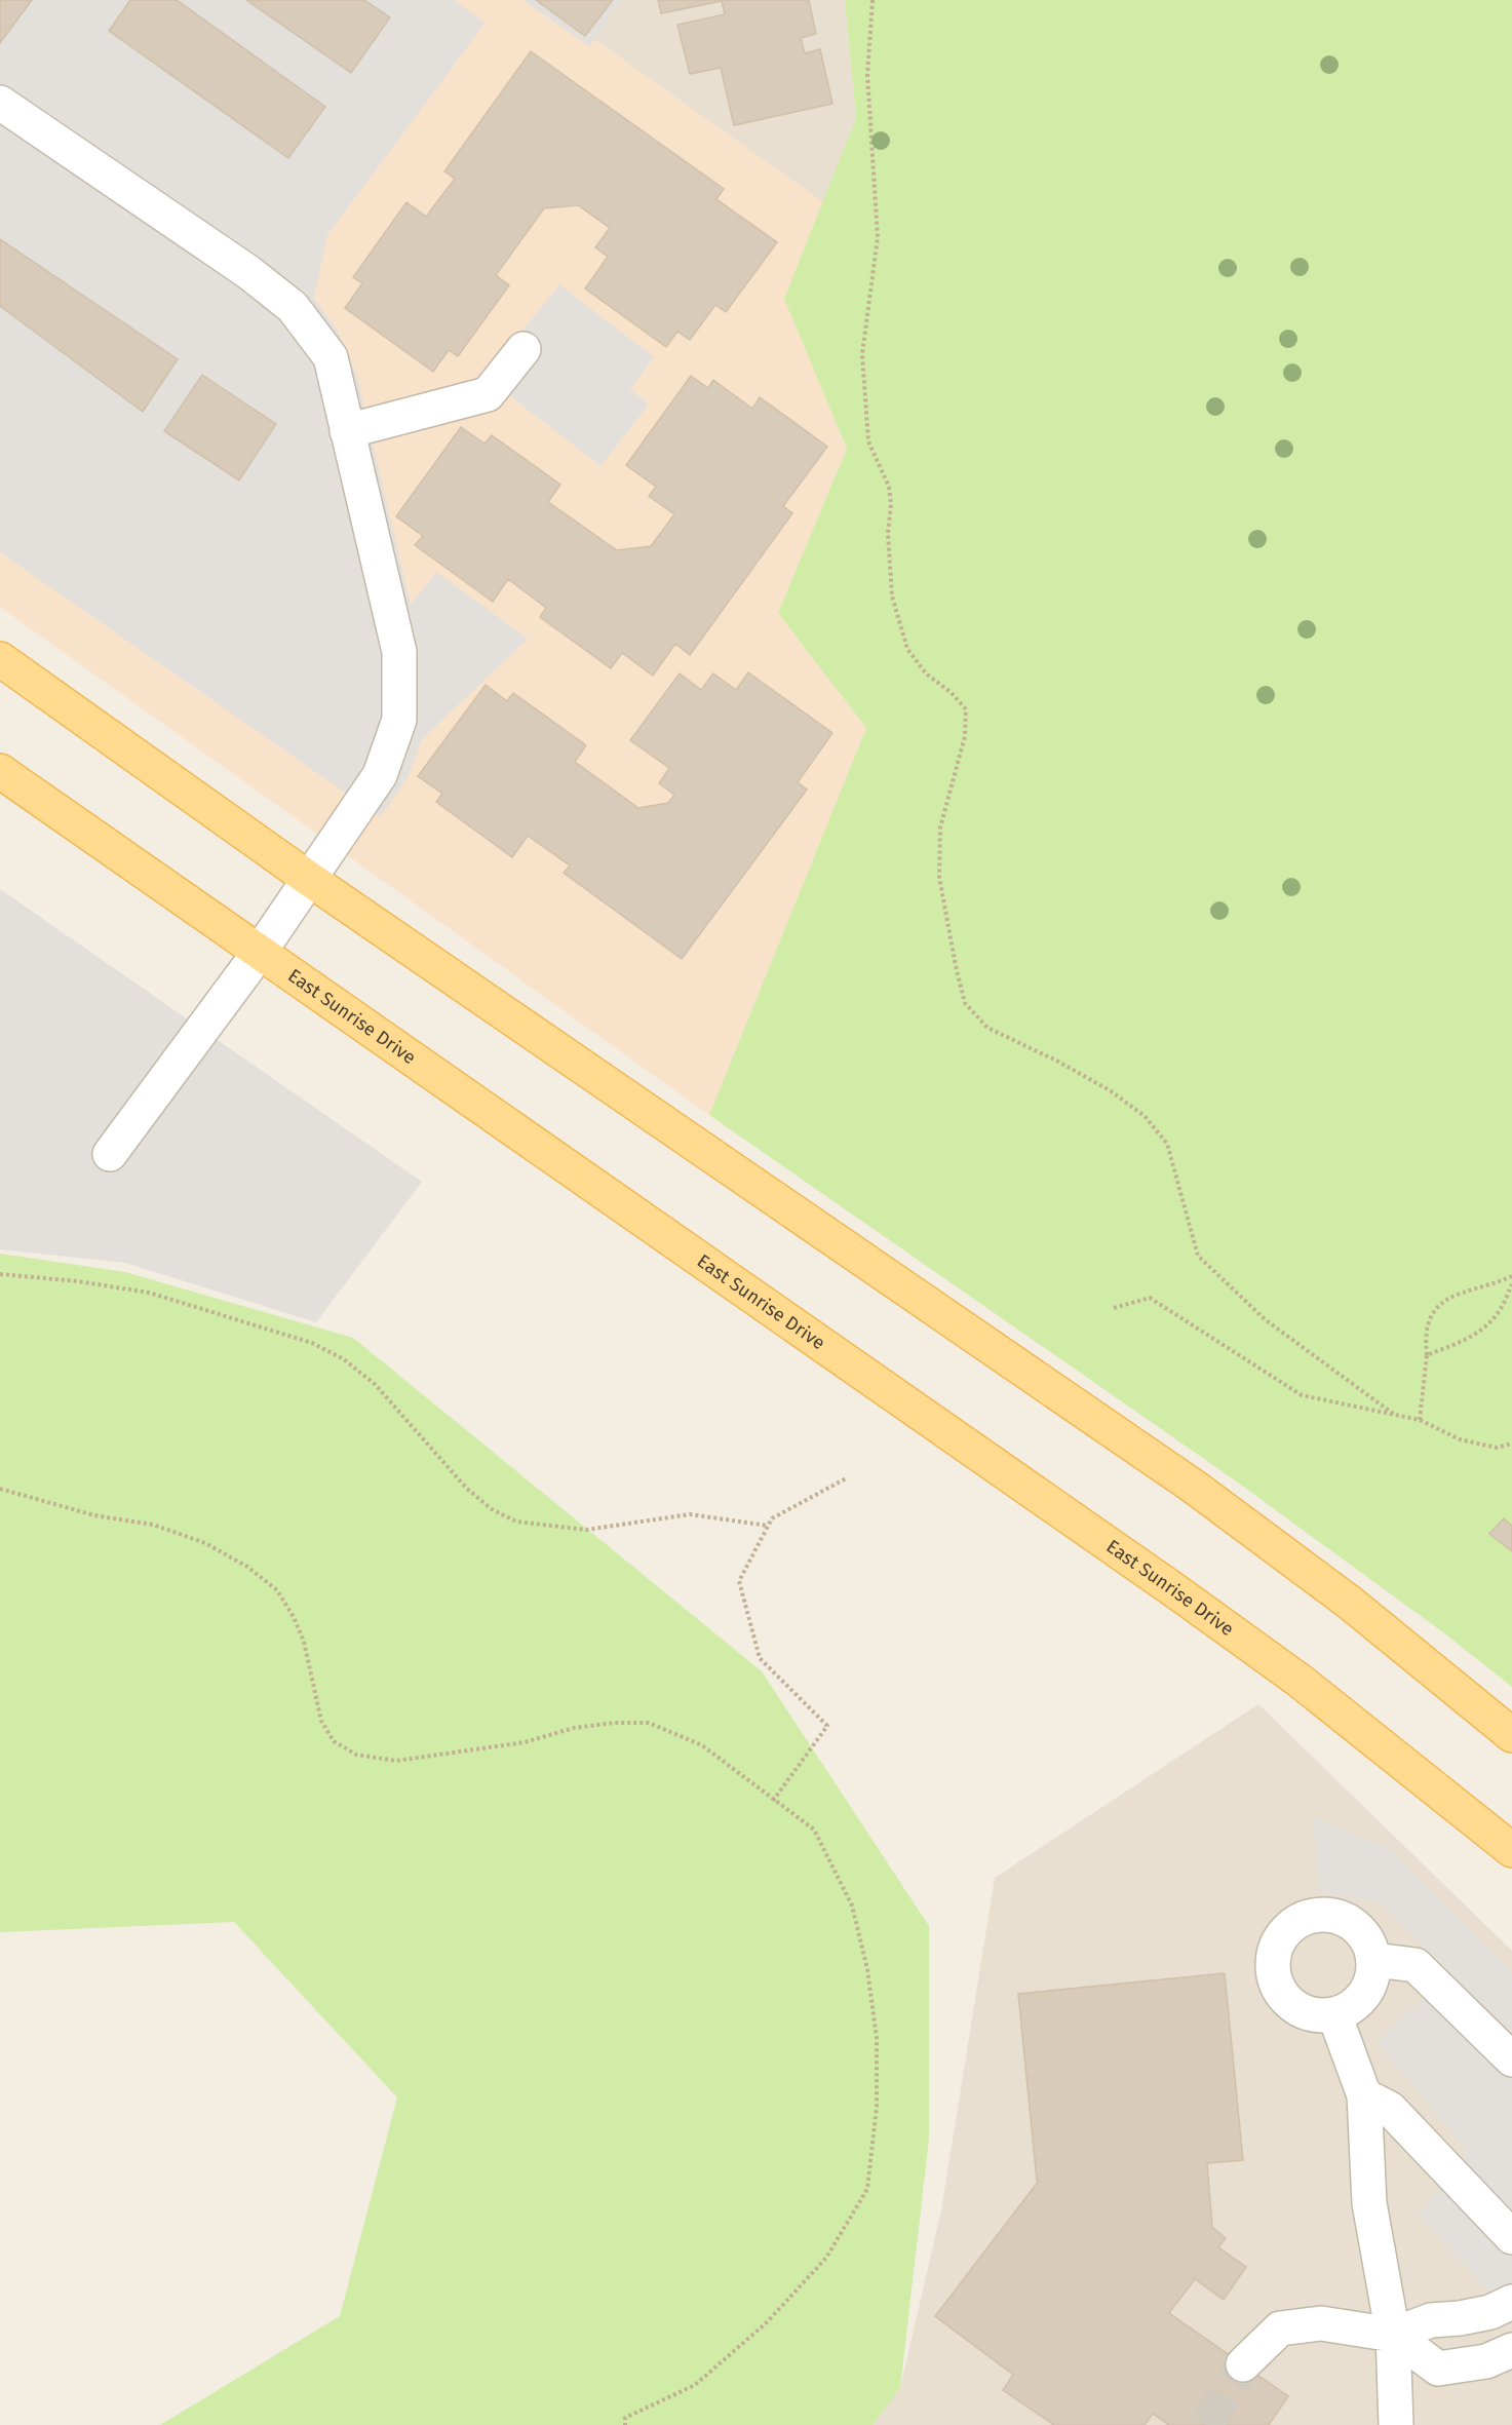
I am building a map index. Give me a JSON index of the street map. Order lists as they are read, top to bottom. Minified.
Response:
{"streets":{"main road":["East Sunrise Drive"]}}
